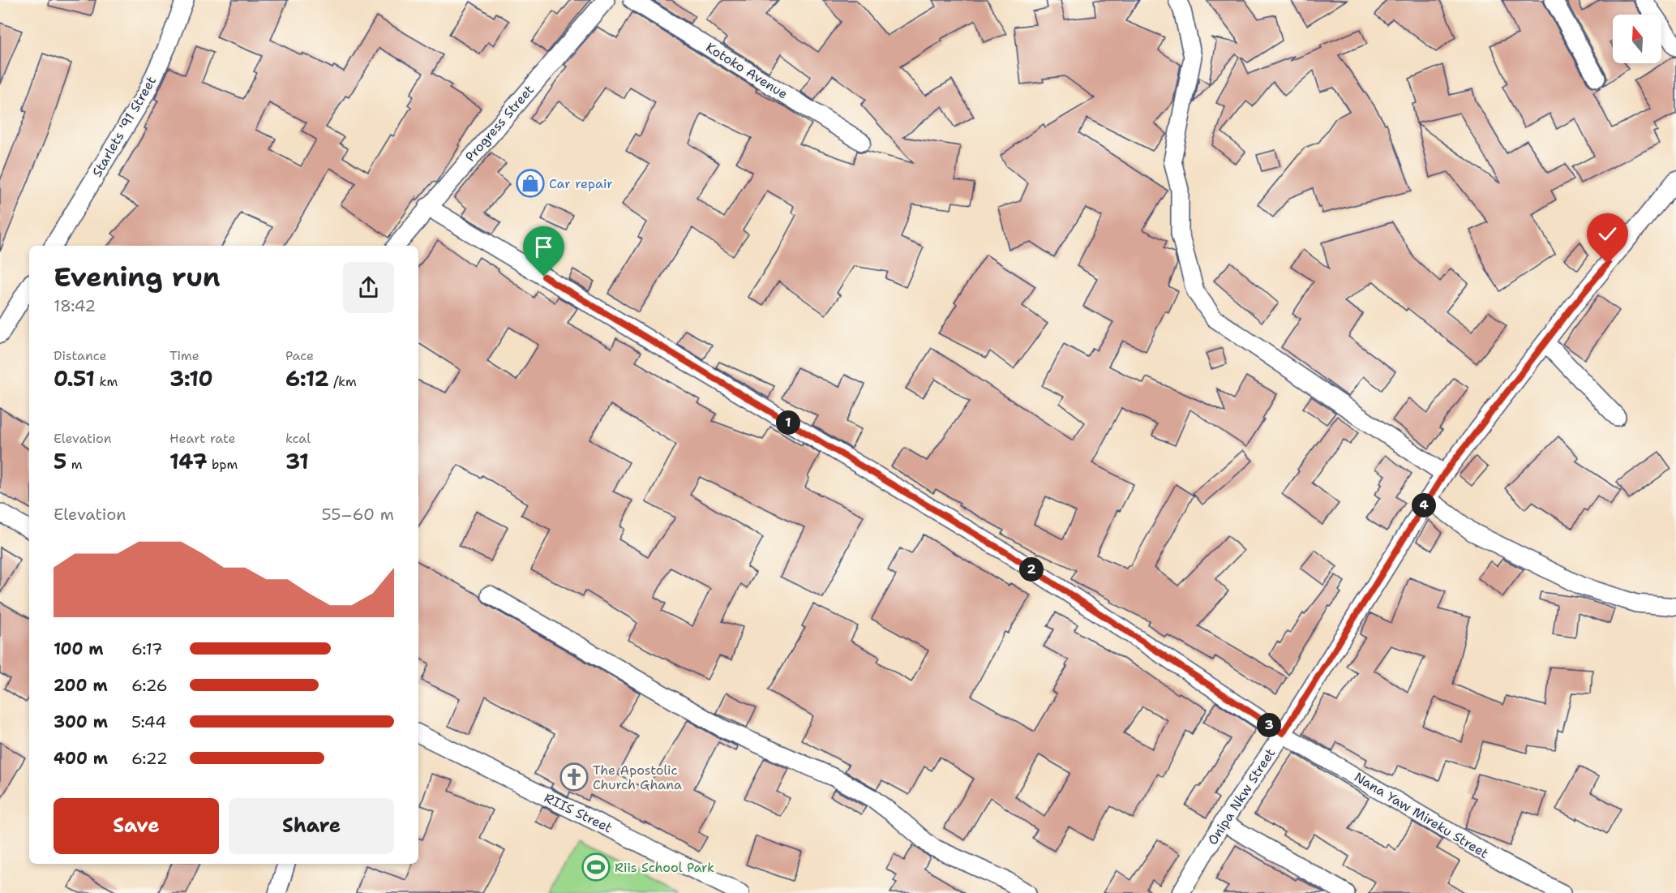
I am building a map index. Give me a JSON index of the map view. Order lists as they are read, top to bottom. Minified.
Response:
{"streets":{"street":["Kotoko Avenue","Progress Street","Starlets '91 Street","Onipa Nkw Street","RIIS Street","Nana Yaw Mireku Street"]},"crossings":[["Progress Street","Nana Yaw Mireku Street"],["Onipa Nkw Street","Nana Yaw Mireku Street"]],"places":{"shop":["Car repair"],"church":["The Apostolic Church Ghana"],"sports":["Riis School Park"]},"north":"top","page":{"heading":["Evening run","18:42"],"stats":[["Distance","0.51 km"],["Time","3:10"],["Pace","6:12 /km"],["Elevation","5 m"],["Heart rate","147 bpm"],["kcal","31"]],"pins":["1","4","2","3"],"chart":["Elevation","55–60 m"],"list":[{"name":"100 m","note":"6:17"},{"name":"200 m","note":"6:26"},{"name":"300 m","note":"5:44"},{"name":"400 m","note":"6:22"}],"buttons":["Save","Share"]}}
